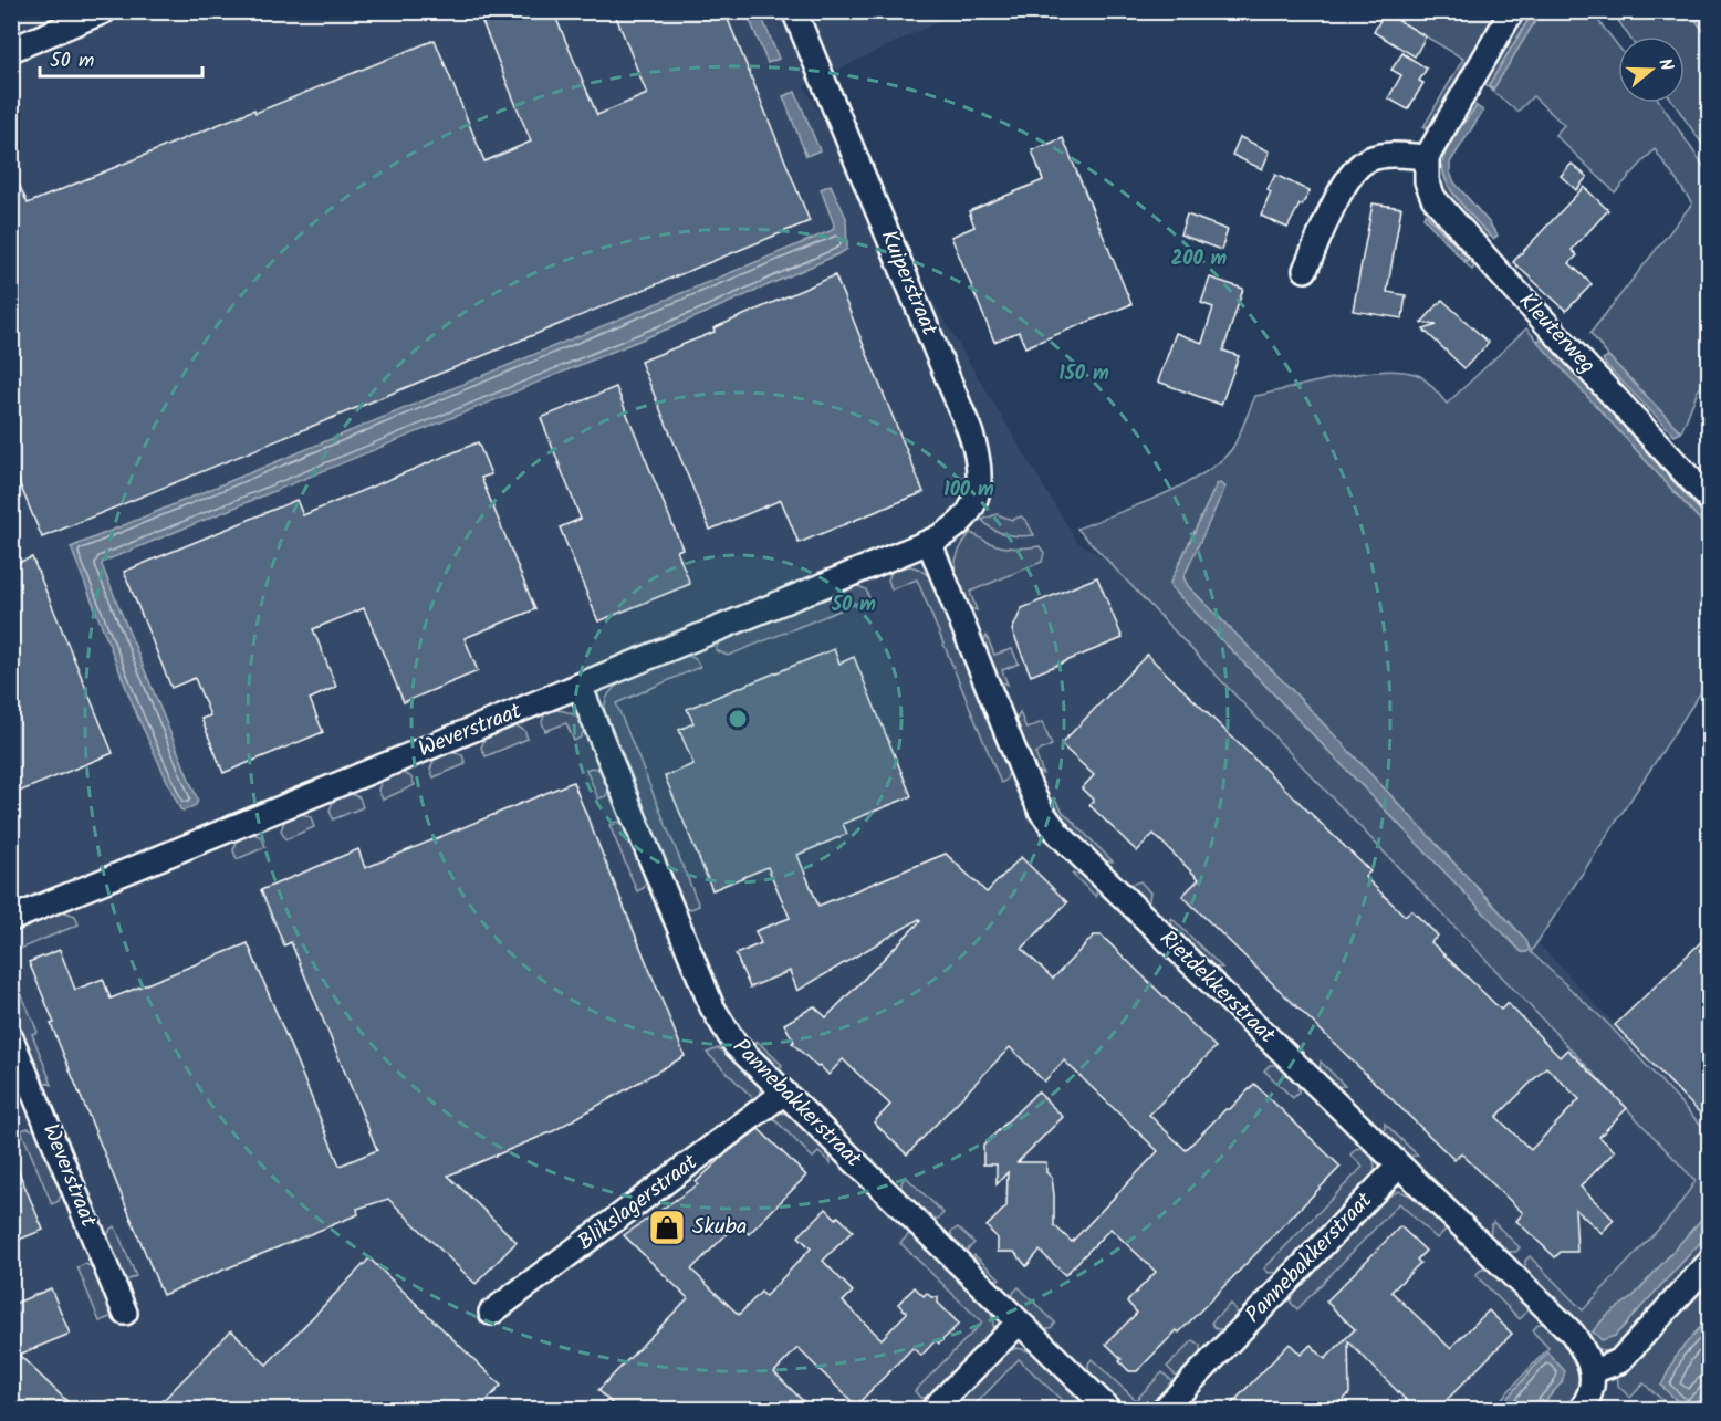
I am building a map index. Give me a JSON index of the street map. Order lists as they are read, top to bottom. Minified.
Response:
{"streets":{"street":["Kuiperstraat","Kleuterweg","Weverstraat","Rietdekkerstraat","Pannebakkerstraat","Blikslagerstraat"]},"crossings":[["Kuiperstraat","Weverstraat"],["Kuiperstraat","Rietdekkerstraat"],["Weverstraat","Rietdekkerstraat"],["Weverstraat","Pannebakkerstraat"],["Rietdekkerstraat","Pannebakkerstraat"],["Pannebakkerstraat","Blikslagerstraat"]],"places":{"shop":["Skuba"]},"scale_bar":"50 m","north":"right","rings":["200 m","150 m","100 m","50 m"]}
